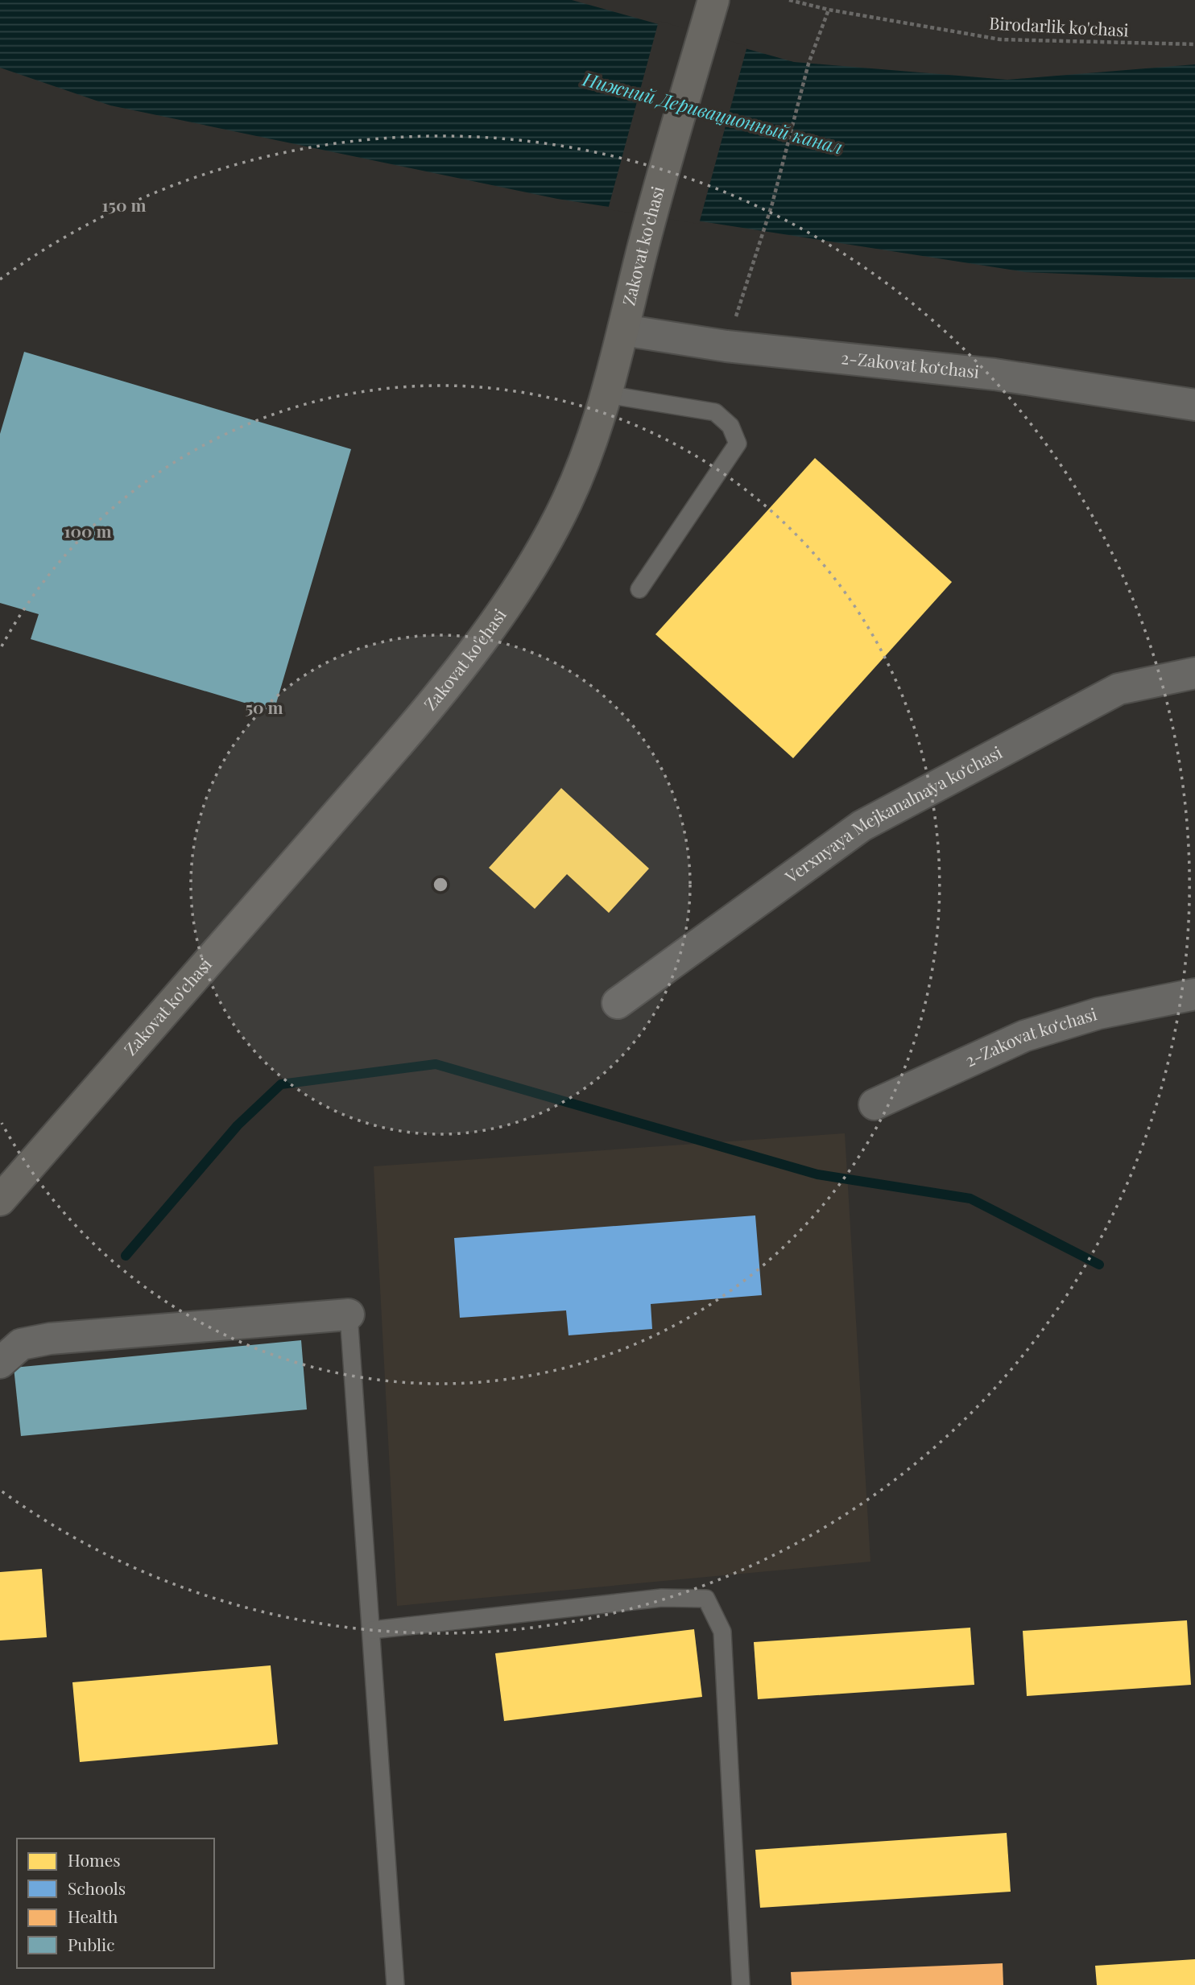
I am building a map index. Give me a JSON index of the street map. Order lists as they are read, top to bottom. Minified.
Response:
{"streets":{"main road":["Zakovat ko'chasi"],"street":["2-Zakovat ko‘chasi","Verxnyaya Mejkanalnaya ko‘chasi"],"path":["Birodarlik ko'chasi"]},"crossings":[["Zakovat ko'chasi","2-Zakovat ko‘chasi"]],"water":["Нижний Деривационный канал"],"legend":["Homes","Schools","Health","Public"],"rings":["150 m","100 m","50 m"]}
